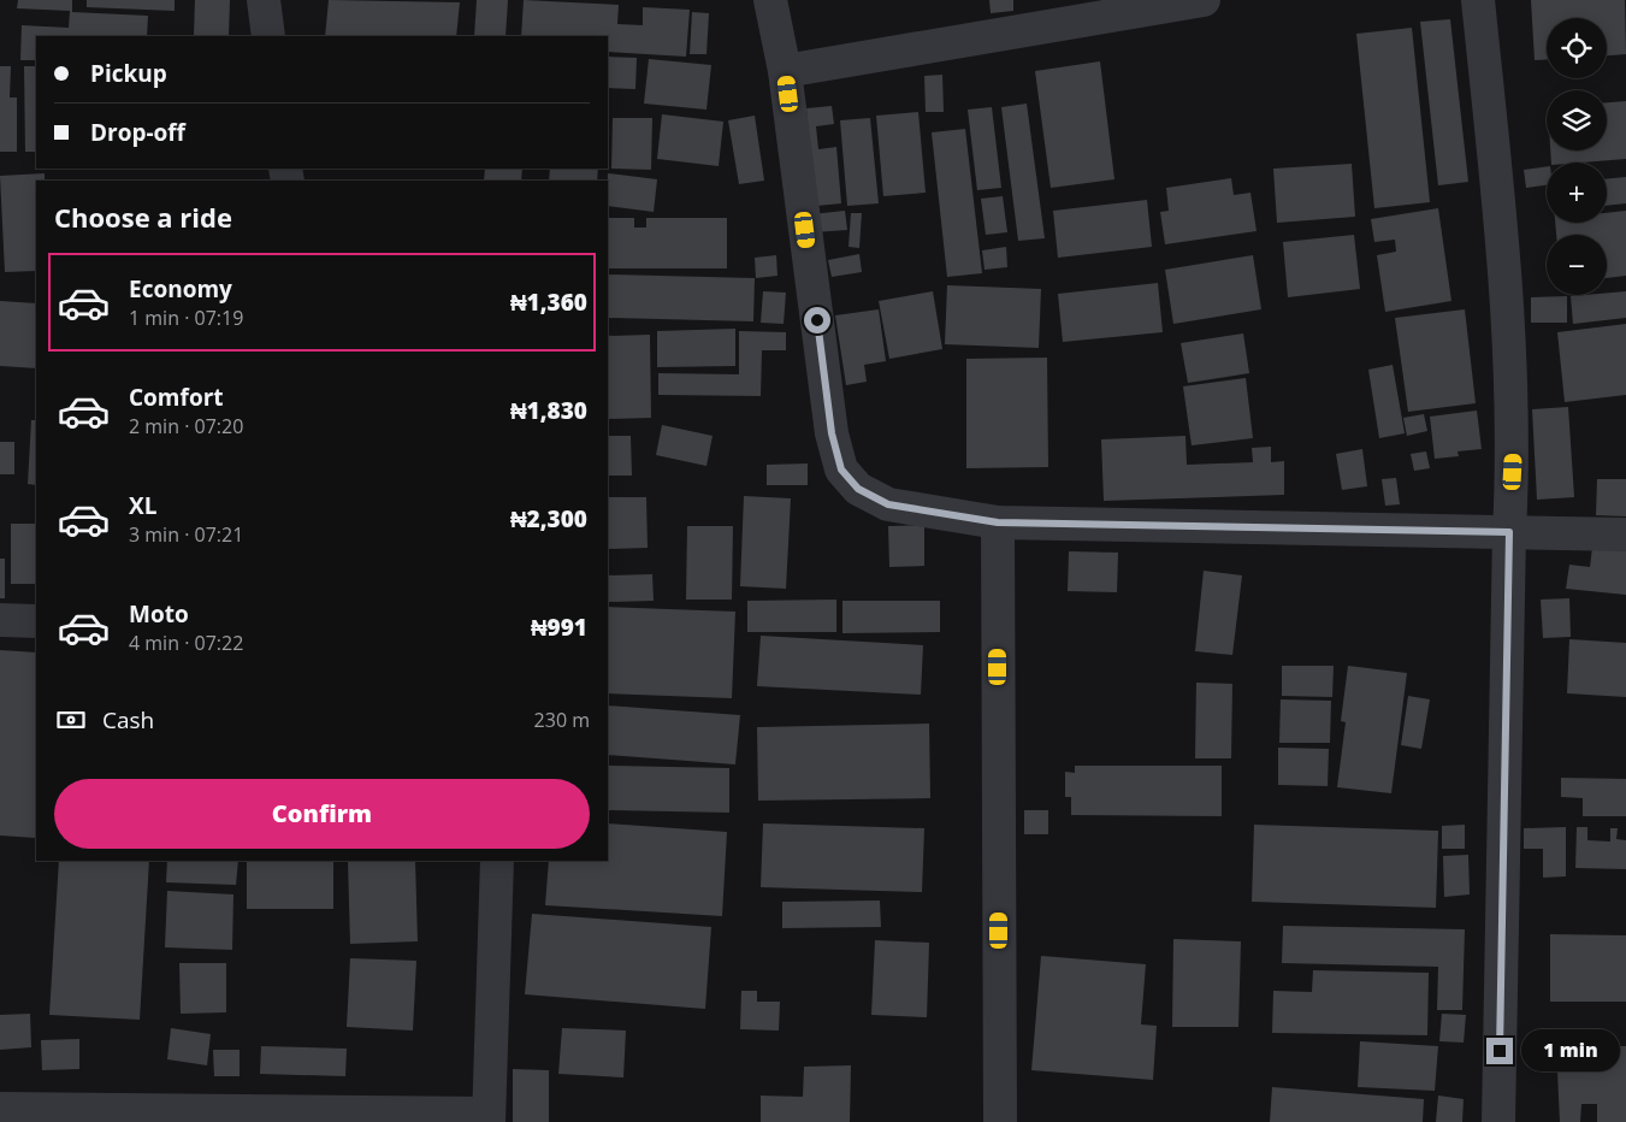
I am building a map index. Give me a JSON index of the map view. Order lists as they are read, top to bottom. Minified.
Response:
{"page":{"map_buttons":["+","−"],"banner":["Pickup","Drop-off"],"heading":"Choose a ride","list":[{"name":"Economy","note":"1 min · 07:19","value":"₦1,360"},{"name":"Comfort","note":"2 min · 07:20","value":"₦1,830"},{"name":"XL","note":"3 min · 07:21","value":"₦2,300"},{"name":"Moto","note":"4 min · 07:22","value":"₦991"}],"pay":["Cash","230 m"],"buttons":"Confirm","bubble":"1 min"}}
